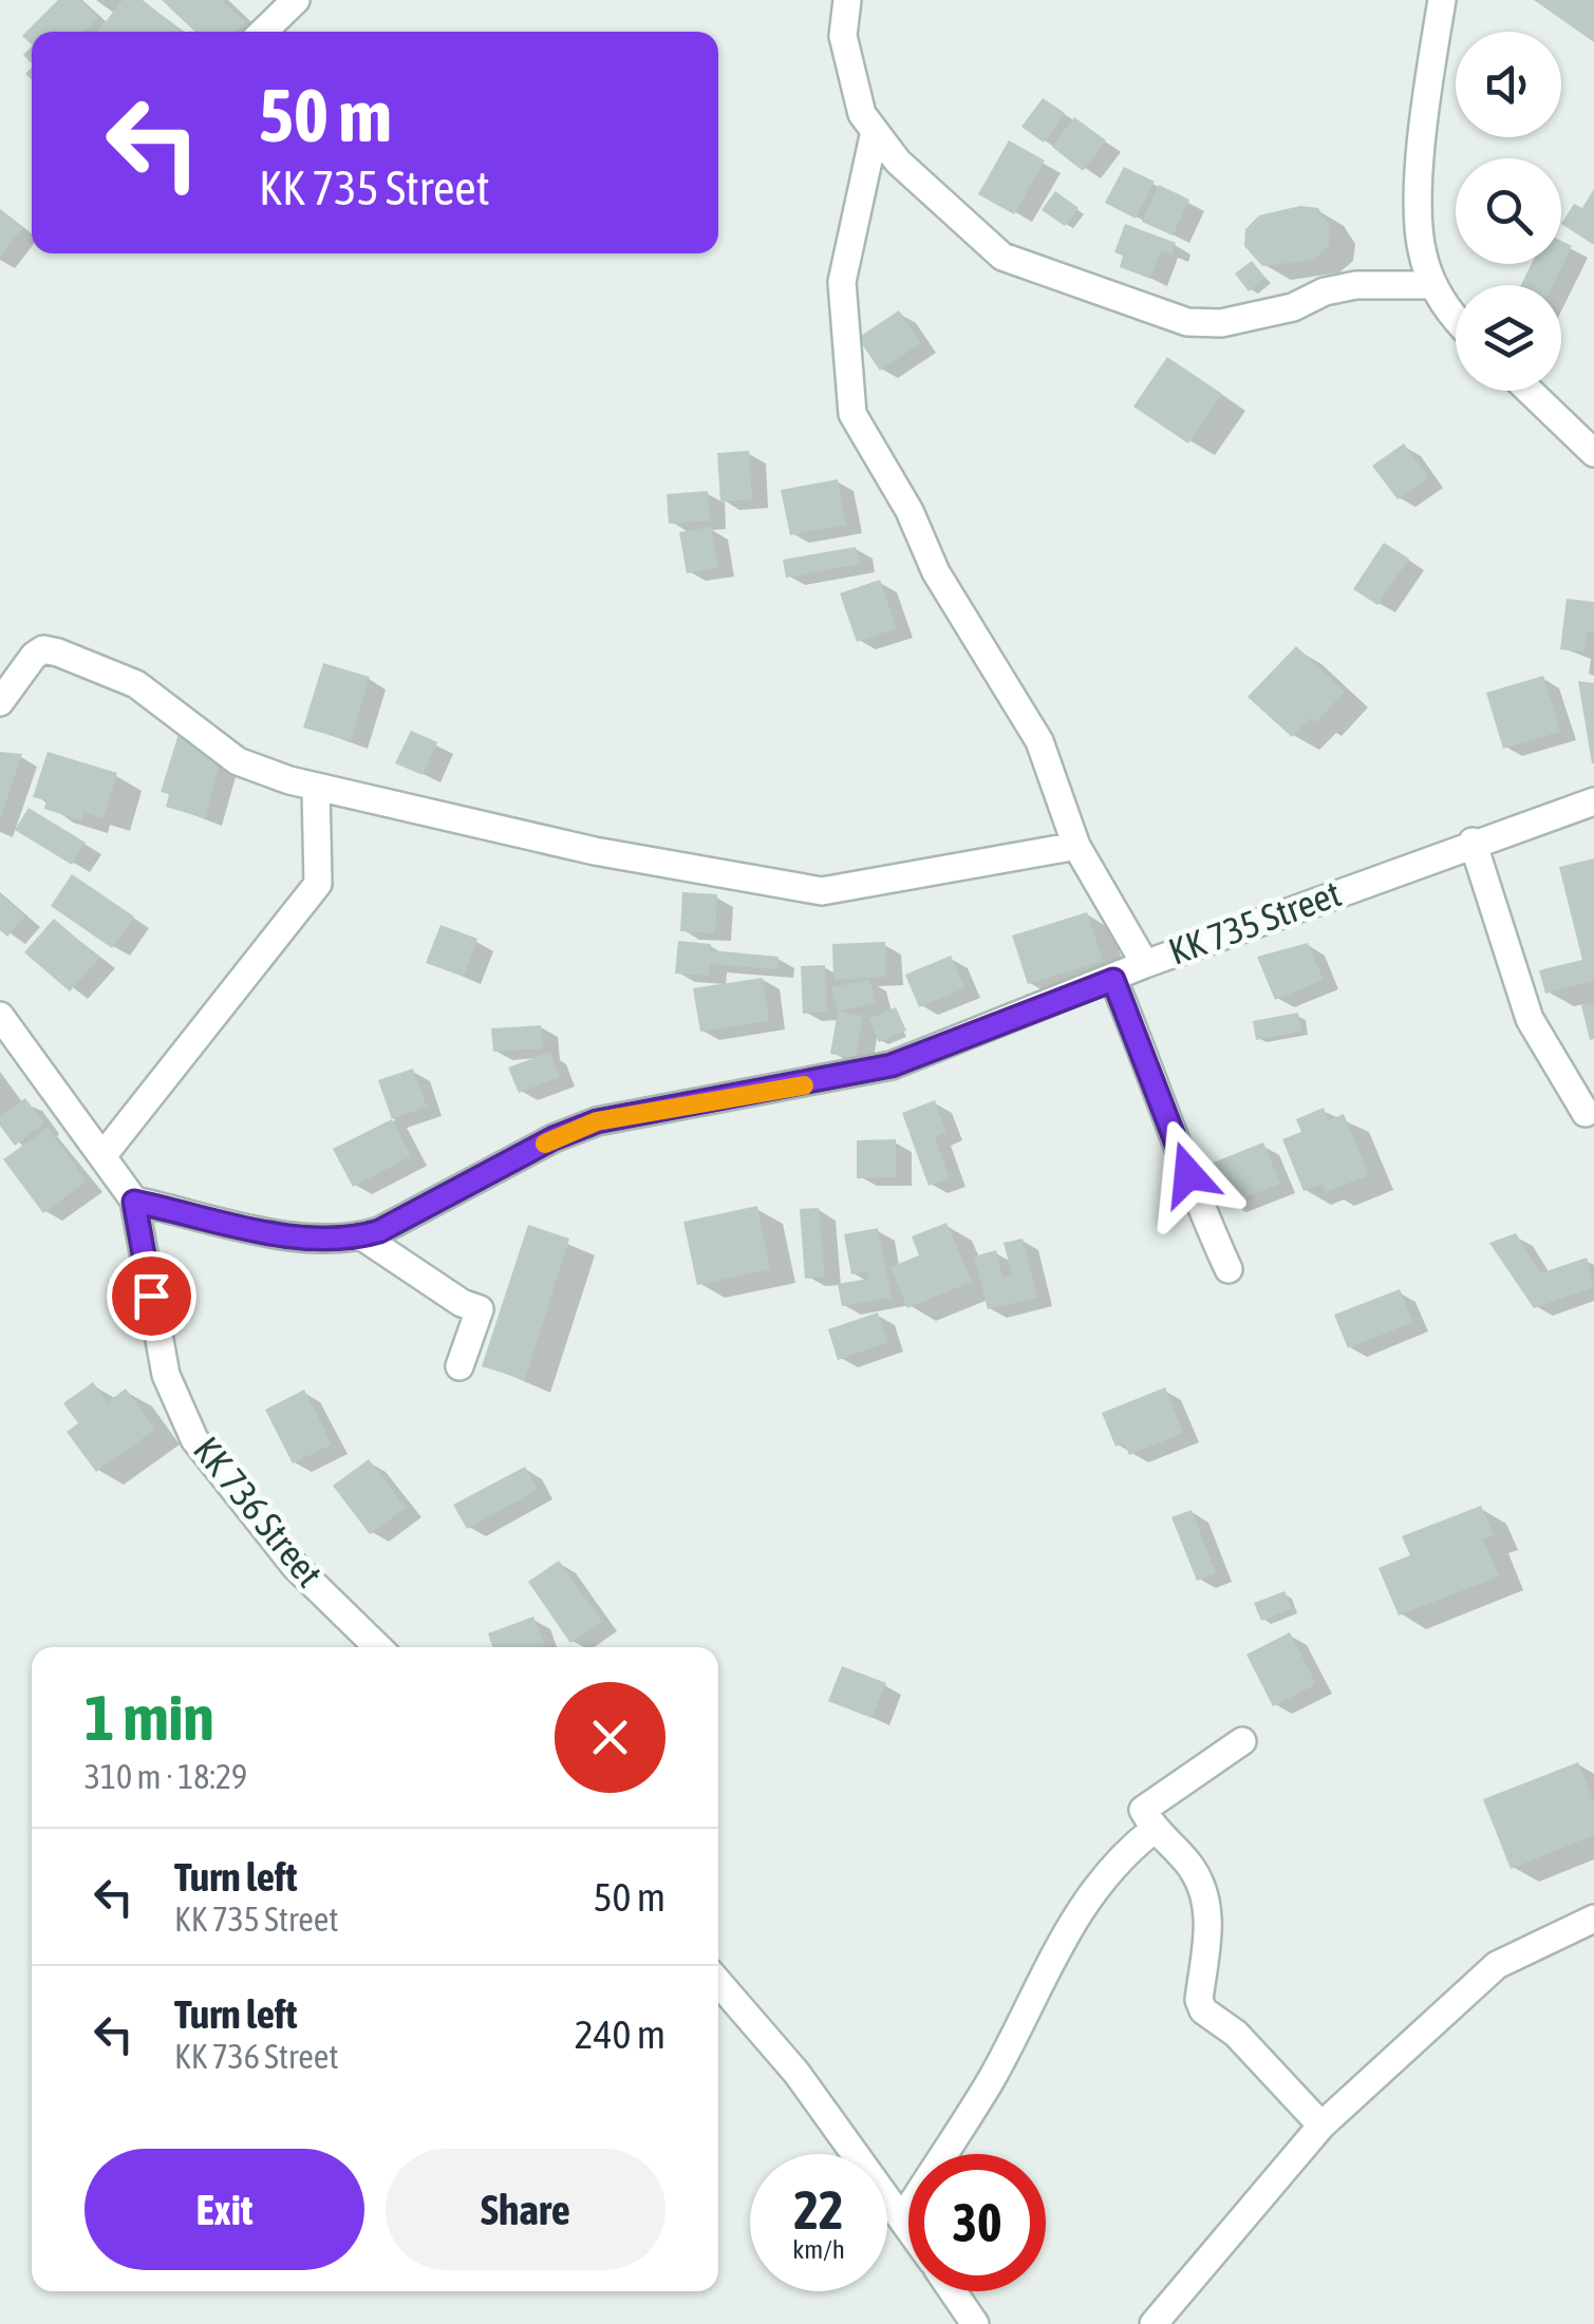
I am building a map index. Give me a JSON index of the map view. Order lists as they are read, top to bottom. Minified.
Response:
{"streets":{"street":["KK 735 Street","KK 736 Street"]},"crossings":[["KK 735 Street","KK 736 Street"]],"page":{"turn":["50 m","KK 735 Street"],"heading":["1 min","310 m · 18:29"],"list":[{"name":"Turn left","note":"KK 735 Street","value":"50 m"},{"name":"Turn left","note":"KK 736 Street","value":"240 m"}],"buttons":["Exit","Share"],"speed":"22 km/h","limit":"30"}}
